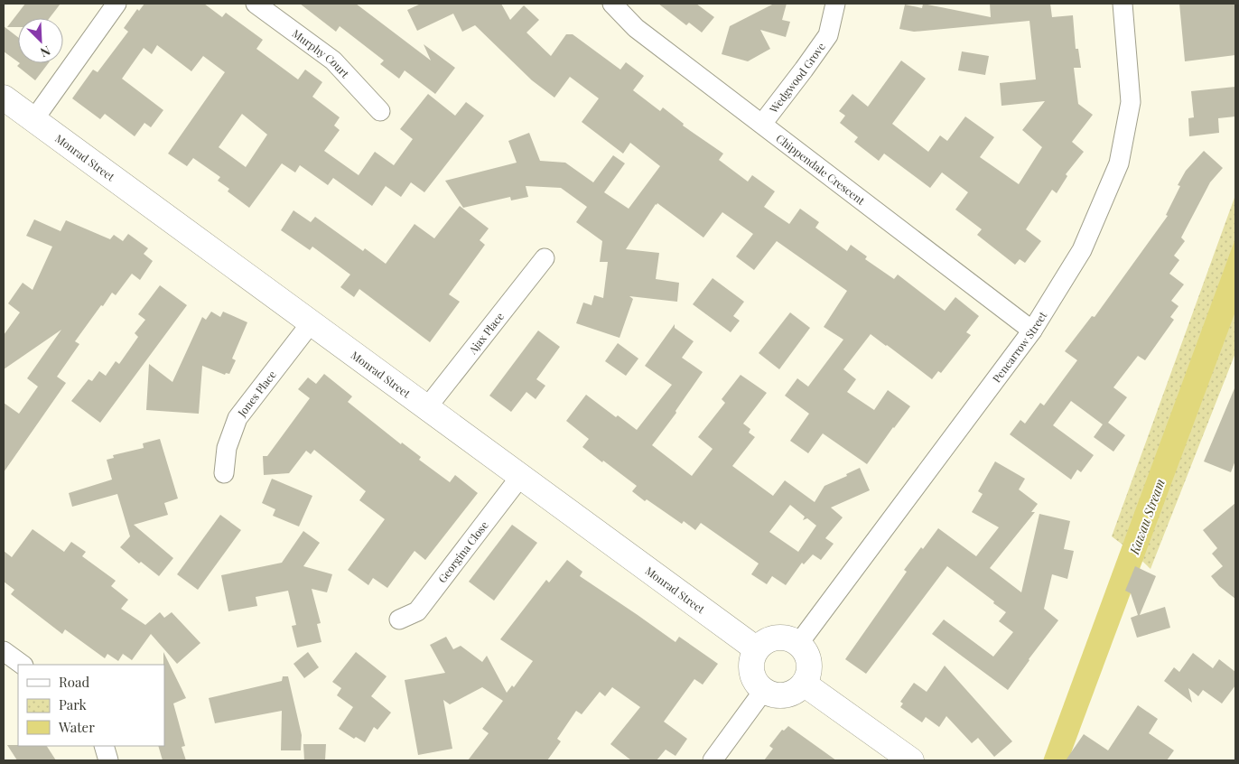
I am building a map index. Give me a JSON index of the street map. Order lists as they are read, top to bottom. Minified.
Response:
{"streets":{"street":["Murphy Court","Wedgwood Grove","Monrad Street","Chippendale Crescent","Ajax Place","Pencarrow Street","Jones Place","Georgina Close"]},"crossings":[["Wedgwood Grove","Chippendale Crescent"],["Monrad Street","Ajax Place"],["Monrad Street","Pencarrow Street"],["Monrad Street","Jones Place"],["Monrad Street","Georgina Close"],["Chippendale Crescent","Pencarrow Street"]],"water":["Kawau Stream"],"legend":["Road","Park","Water"],"north":"bottom right"}
